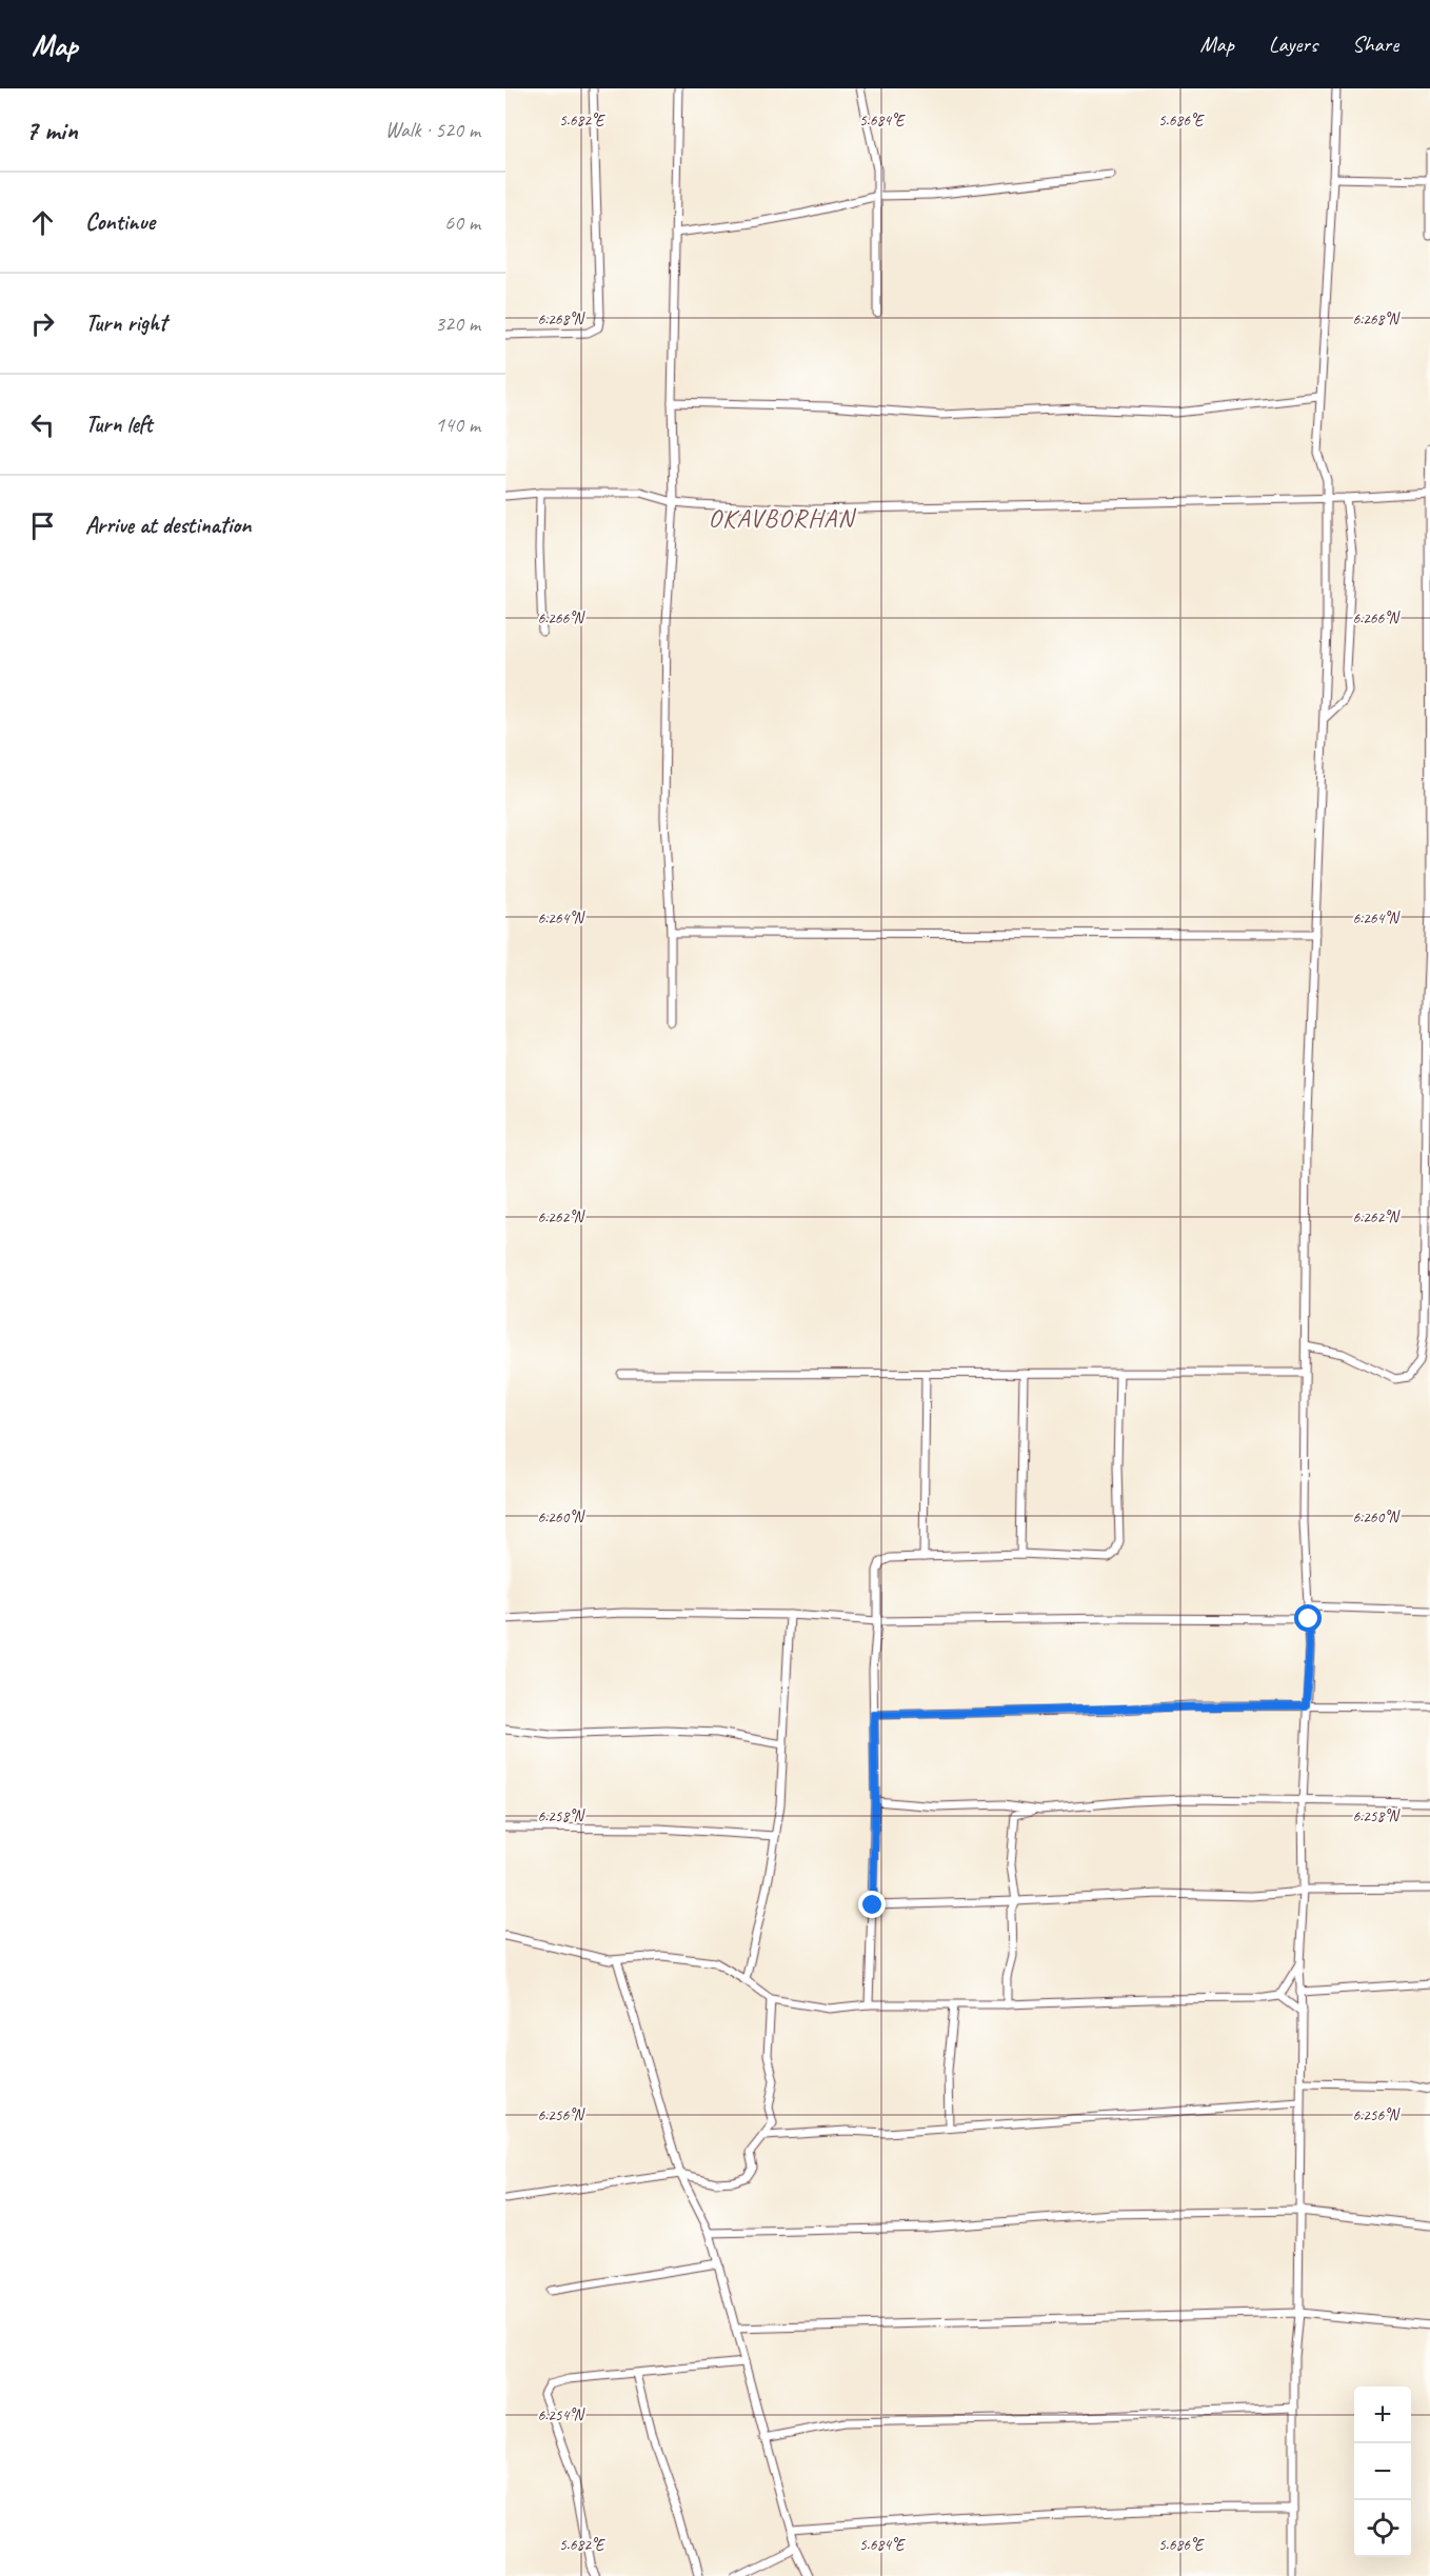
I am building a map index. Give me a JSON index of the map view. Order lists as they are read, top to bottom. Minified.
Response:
{"districts":["OKAVBORHAN"],"page":{"header":"Map","nav":["Map","Layers","Share"],"heading":["7 min","Walk · 520 m"],"list":[["Continue","60 m"],["Turn right","320 m"],["Turn left","140 m"],"Arrive at destination"],"map_buttons":["+","−"]},"coordinates":["5.682°E","5.684°E","5.686°E","6.268°N","6.266°N","6.264°N","6.262°N","6.260°N","6.258°N","6.256°N","6.254°N"]}
